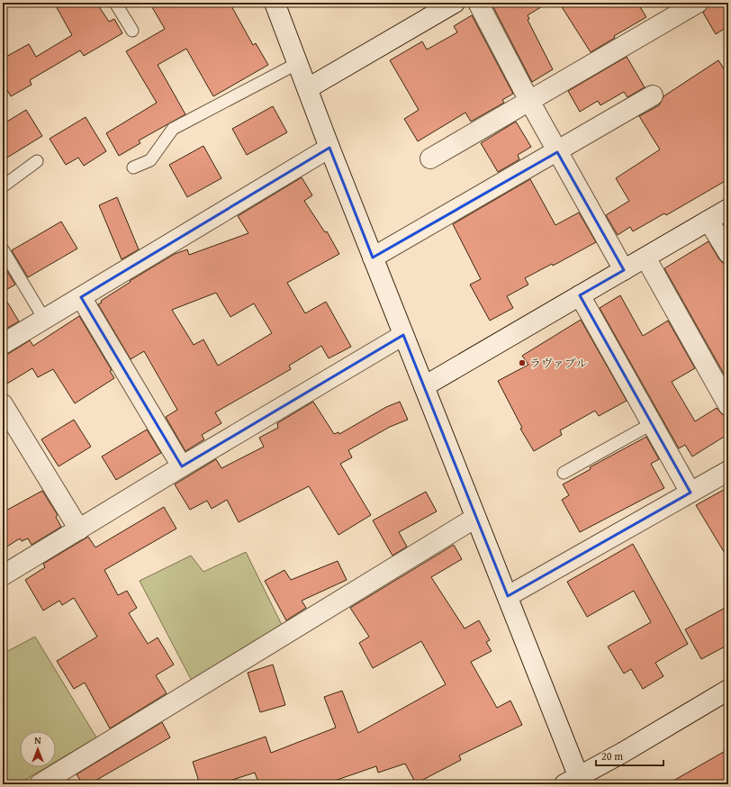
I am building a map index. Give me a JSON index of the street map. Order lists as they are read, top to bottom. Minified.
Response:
{"places":["ラヴァブル"],"scale_bar":"20 m","north":"top"}
